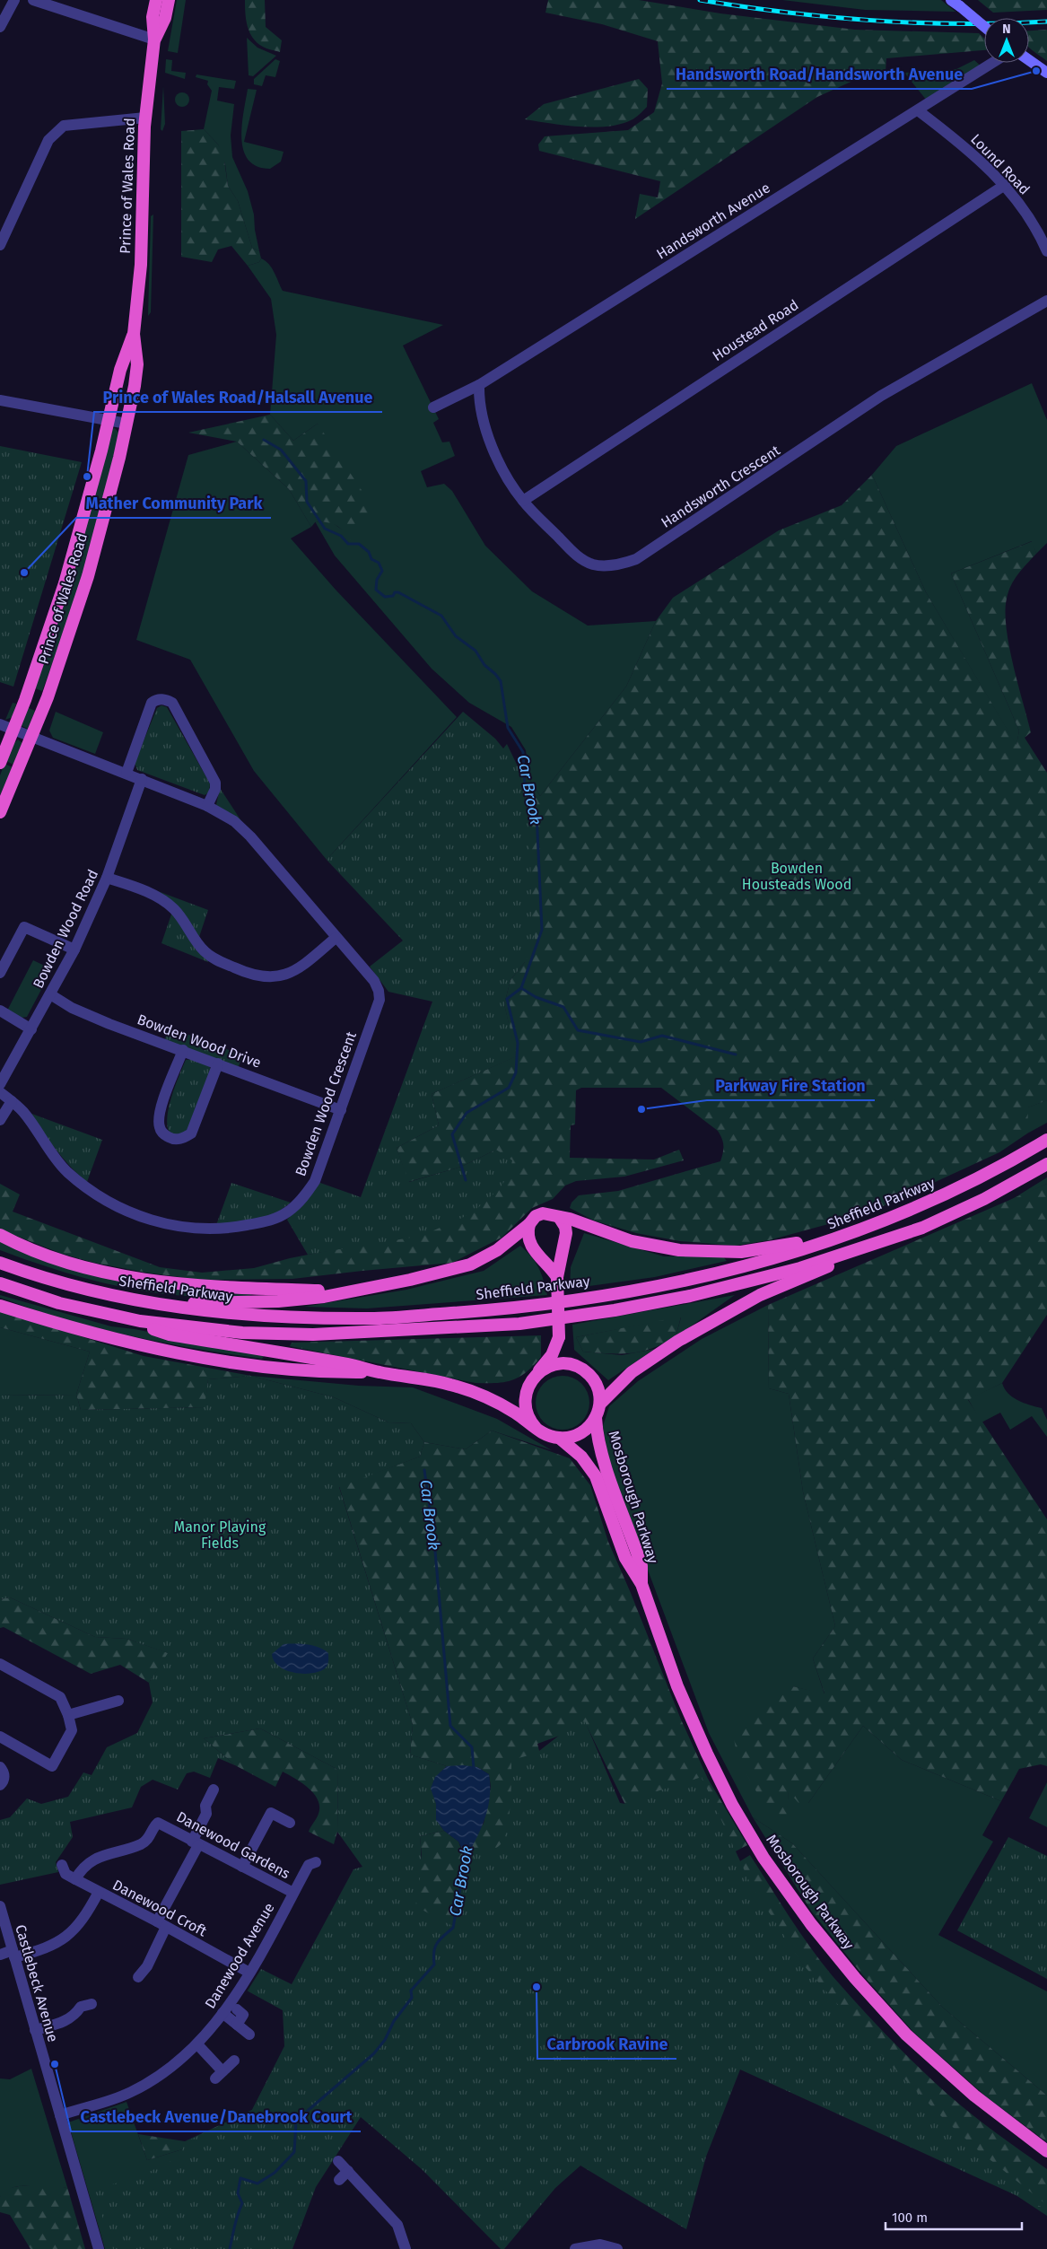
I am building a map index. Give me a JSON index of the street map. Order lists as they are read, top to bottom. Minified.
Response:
{"streets":{"highway":["Prince of Wales Road","Sheffield Parkway","Mosborough Parkway"],"street":["Lound Road","Handsworth Avenue","Houstead Road","Handsworth Crescent","Bowden Wood Road","Bowden Wood Drive","Bowden Wood Crescent","Danewood Gardens","Danewood Croft","Danewood Avenue","Castlebeck Avenue"]},"crossings":[["Lound Road","Handsworth Avenue"],["Lound Road","Houstead Road"],["Prince of Wales Road","Bowden Wood Crescent"],["Handsworth Avenue","Handsworth Crescent"],["Houstead Road","Handsworth Crescent"],["Bowden Wood Road","Bowden Wood Drive"],["Bowden Wood Road","Bowden Wood Crescent"],["Bowden Wood Drive","Bowden Wood Crescent"],["Danewood Gardens","Danewood Croft"],["Danewood Gardens","Danewood Avenue"],["Danewood Croft","Danewood Avenue"],["Danewood Avenue","Castlebeck Avenue"]],"water":["Car Brook"],"parks":["Bowden Housteads Wood","Manor Playing Fields"],"places":["Handsworth Road/Handsworth Avenue","Prince of Wales Road/Halsall Avenue","Mather Community Park","Parkway Fire Station","Carbrook Ravine","Castlebeck Avenue/Danebrook Court"],"scale_bar":"100 m","north":"top"}
